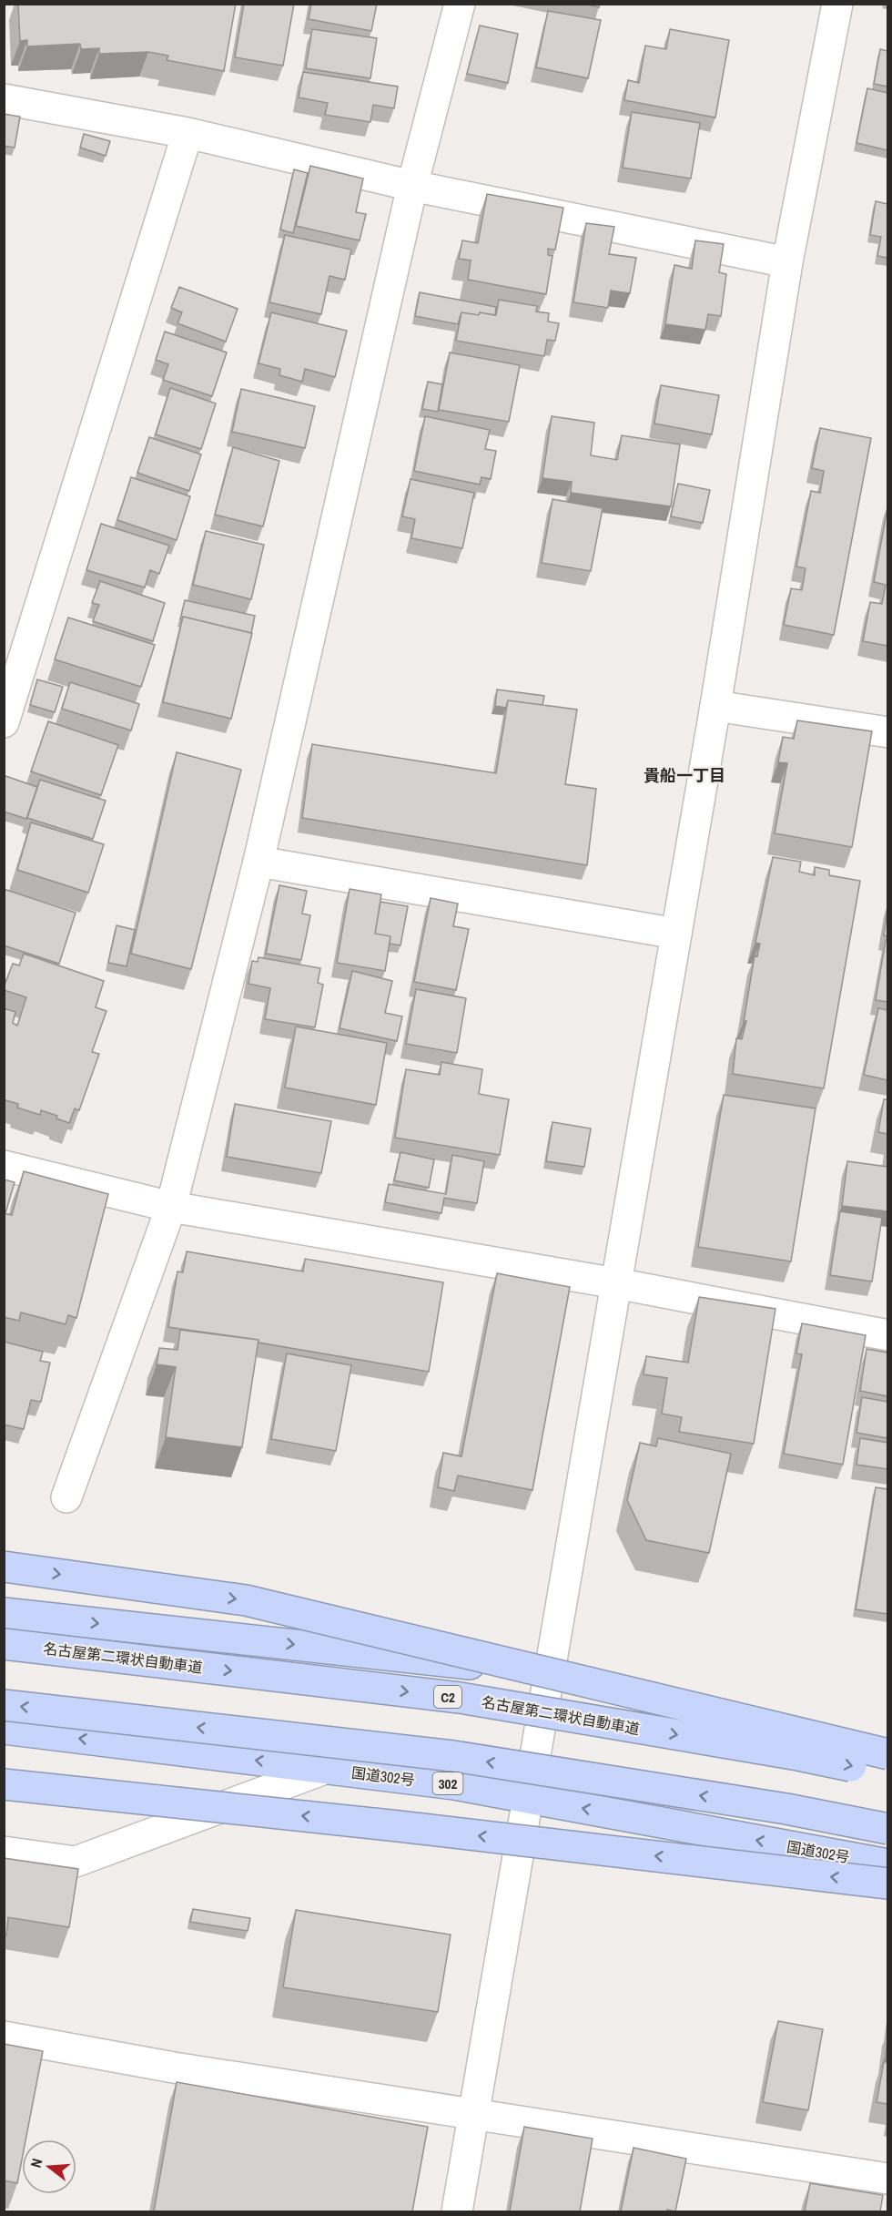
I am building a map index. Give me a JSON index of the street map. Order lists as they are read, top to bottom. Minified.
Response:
{"streets":{"highway":["名古屋第二環状自動車道","C2","国道302号","302"]},"districts":["貴船一丁目"],"north":"left"}
